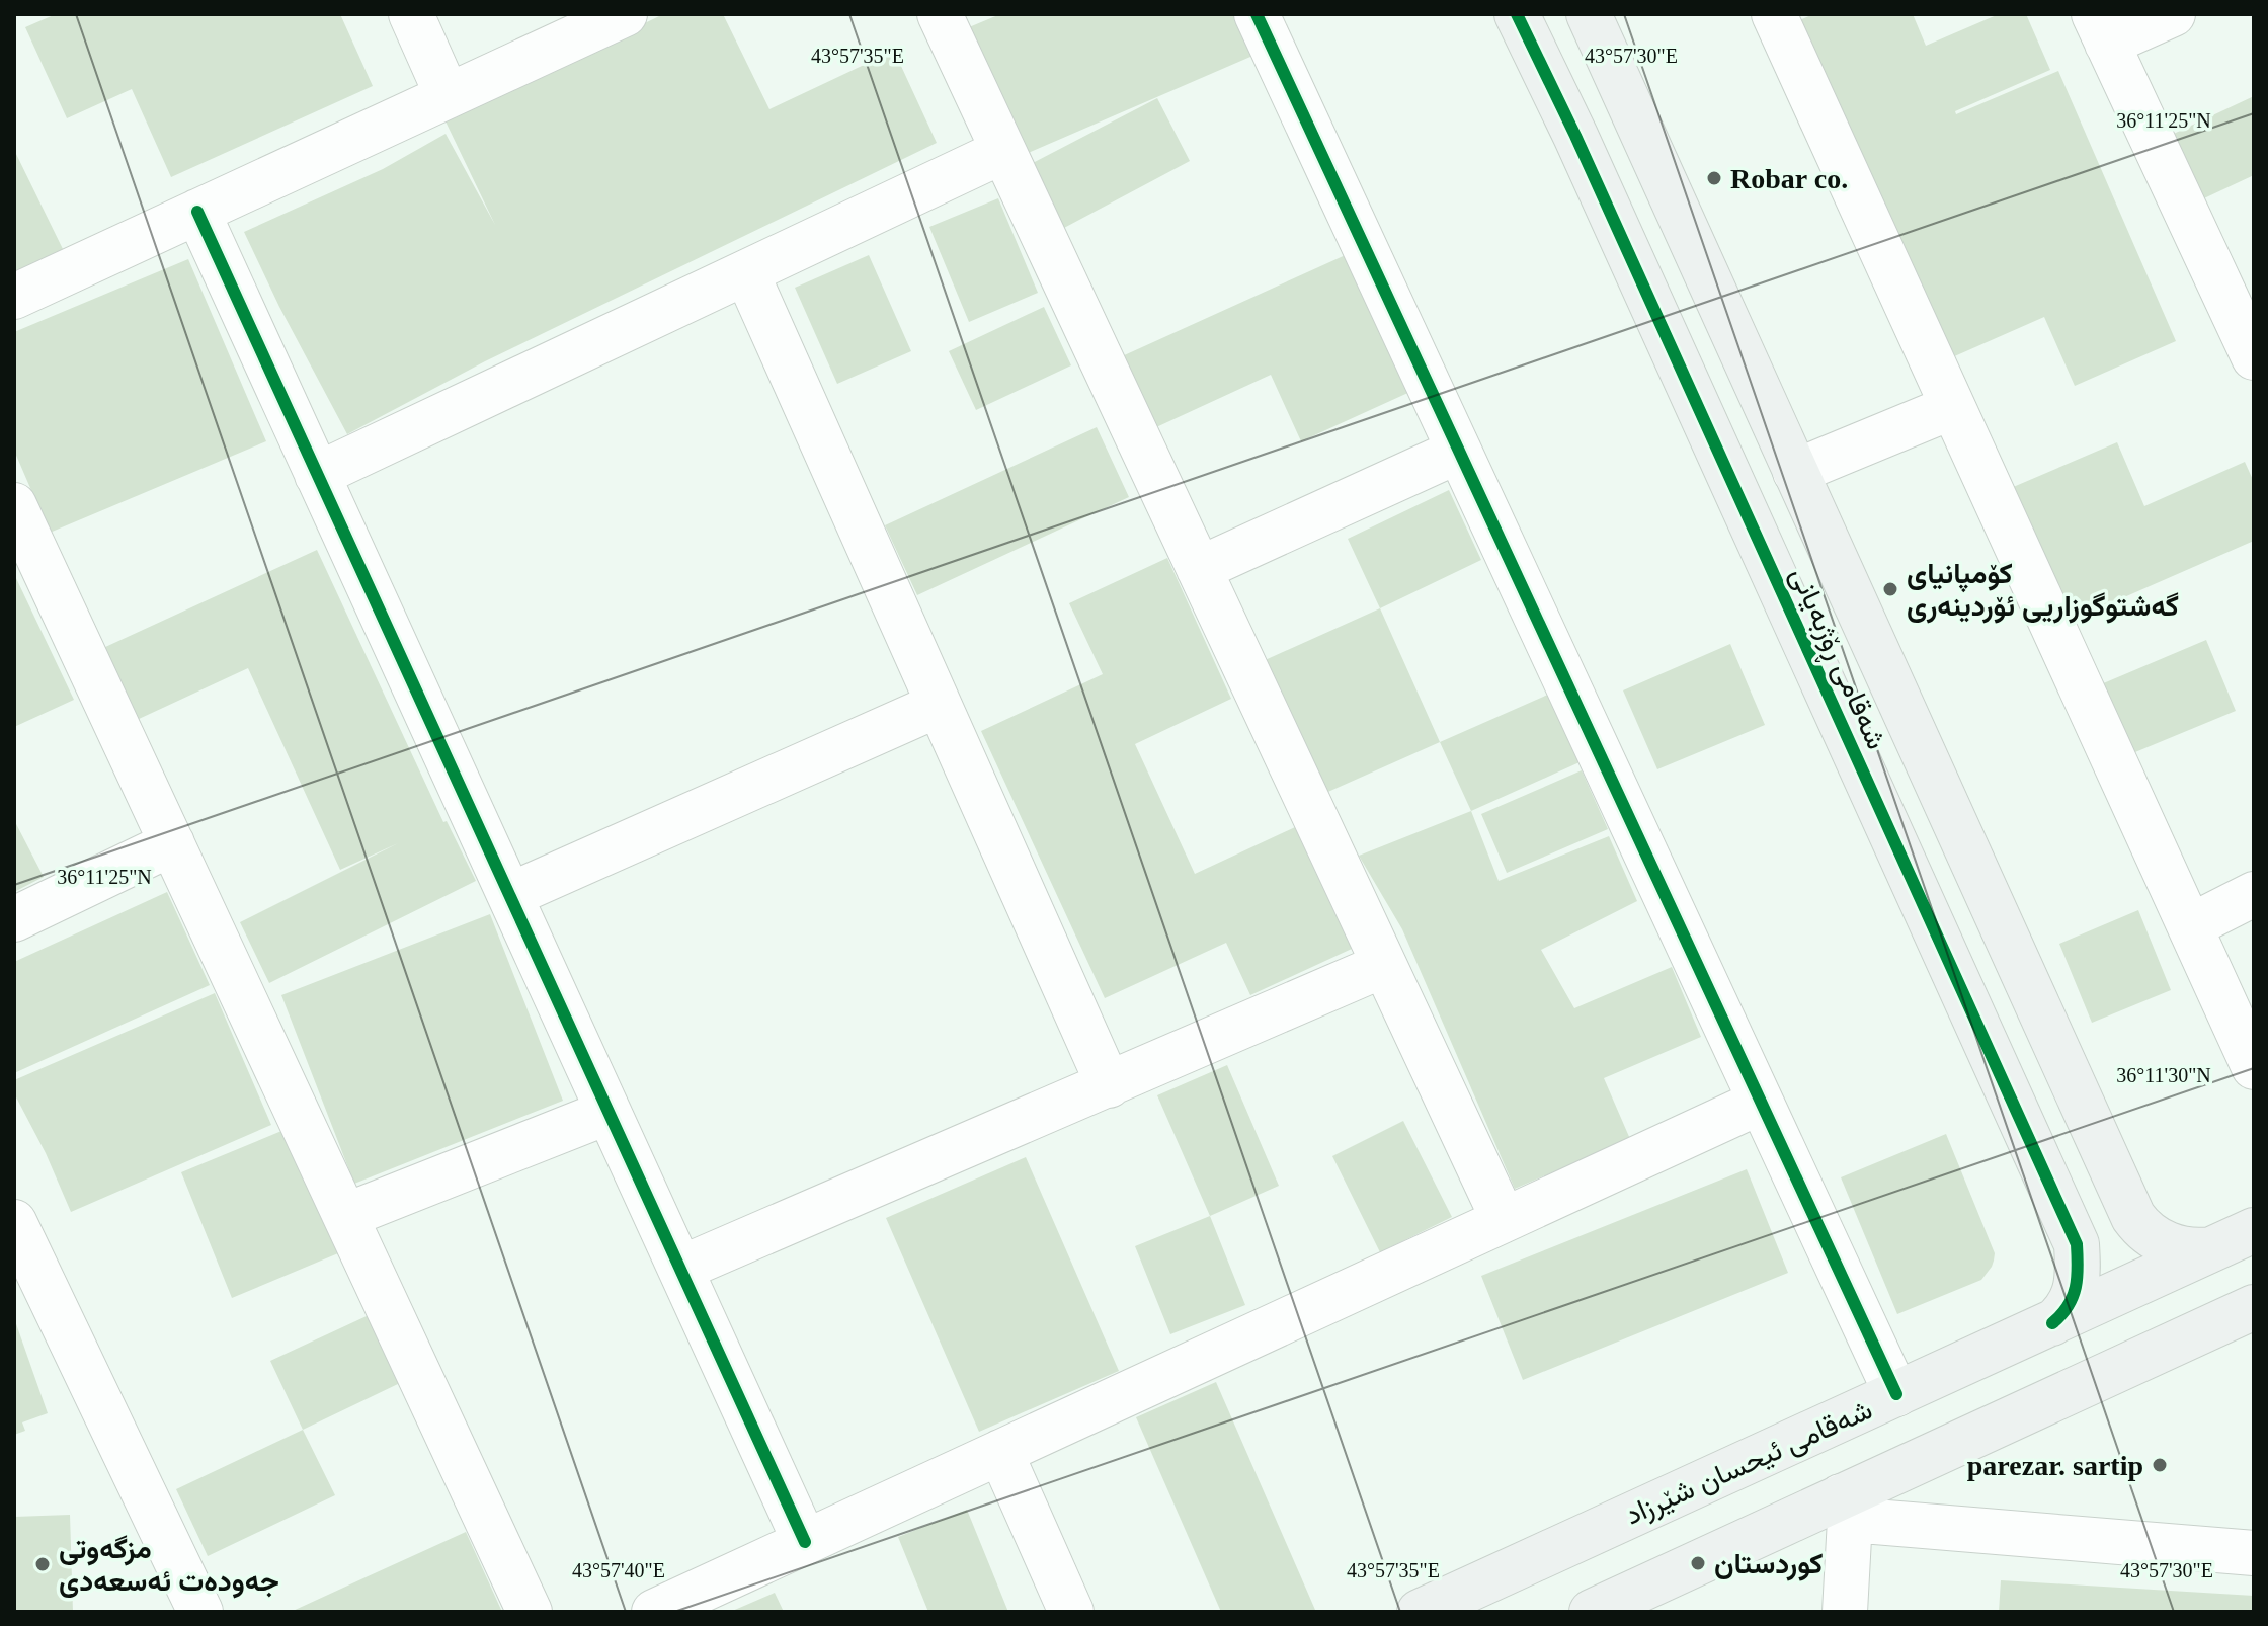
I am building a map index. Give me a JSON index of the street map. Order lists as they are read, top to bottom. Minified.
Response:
{"streets":{"street":["شەقامی ڕۆژبەیانی","شەقامی ئیحسان شێرزاد"]},"crossings":[["شەقامی ڕۆژبەیانی","شەقامی ئیحسان شێرزاد"]],"places":["Robar co.","کۆمپانیای گەشتوگوزاریی ئۆردینەری","parezar. sartip","كوردستان","مزگەوتی جەودەت ئەسعەدی"],"coordinates":["43°57'35\"E","43°57'30\"E","36°11'25\"N","36°11'30\"N","43°57'40\"E"]}
